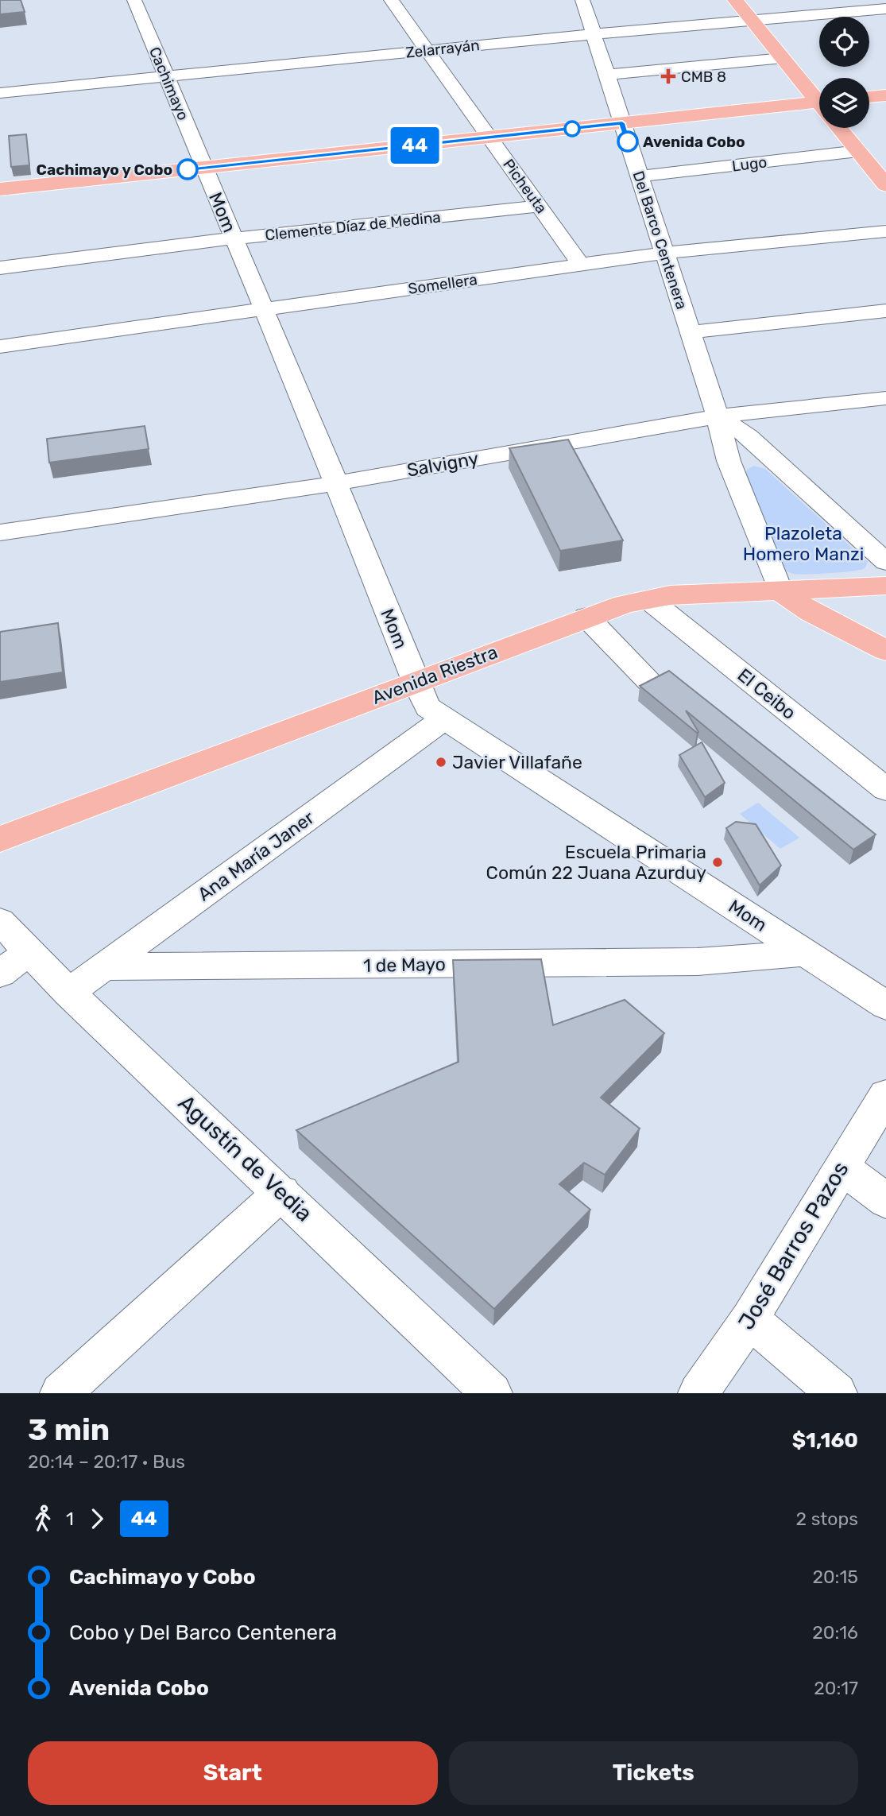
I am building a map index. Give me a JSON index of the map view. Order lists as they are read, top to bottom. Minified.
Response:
{"streets":{"main road":["Avenida Riestra"],"street":["Zelarrayán","Cachimayo","Lugo","Picheuta","Mom","Clemente Díaz de Medina","Del Barco Centenera","Somellera","Salvigny","El Ceibo","Ana María Janer","1 de Mayo","Agustín de Vedia","José Barros Pazos"]},"crossings":[["Zelarrayán","Cachimayo"],["Zelarrayán","Picheuta"],["Zelarrayán","Del Barco Centenera"],["Cachimayo","Mom"],["Lugo","Del Barco Centenera"],["Picheuta","Clemente Díaz de Medina"],["Picheuta","Somellera"],["Mom","Clemente Díaz de Medina"],["Mom","Somellera"],["Mom","Salvigny"],["Mom","Avenida Riestra"],["Mom","Ana María Janer"],["Mom","1 de Mayo"],["Del Barco Centenera","Somellera"],["Del Barco Centenera","Salvigny"],["Del Barco Centenera","Avenida Riestra"],["Avenida Riestra","El Ceibo"],["Ana María Janer","1 de Mayo"],["Ana María Janer","Agustín de Vedia"]],"parks":["Plazoleta Homero Manzi"],"places":{"health":["CMB 8"],"other":["Avenida Cobo","Cachimayo y Cobo","Javier Villafañe","Escuela Primaria Común 22 Juana Azurduy"]},"lines":["bus line 44"],"page":{"on_map":"44","heading":["3 min","20:14 – 20:17 · Bus","$1,160"],"legs":["1","44","2 stops"],"list":[{"name":"Cachimayo y Cobo","value":"20:15"},{"name":"Cobo y Del Barco Centenera","value":"20:16"},{"name":"Avenida Cobo","value":"20:17"}],"buttons":["Start","Tickets"]}}
